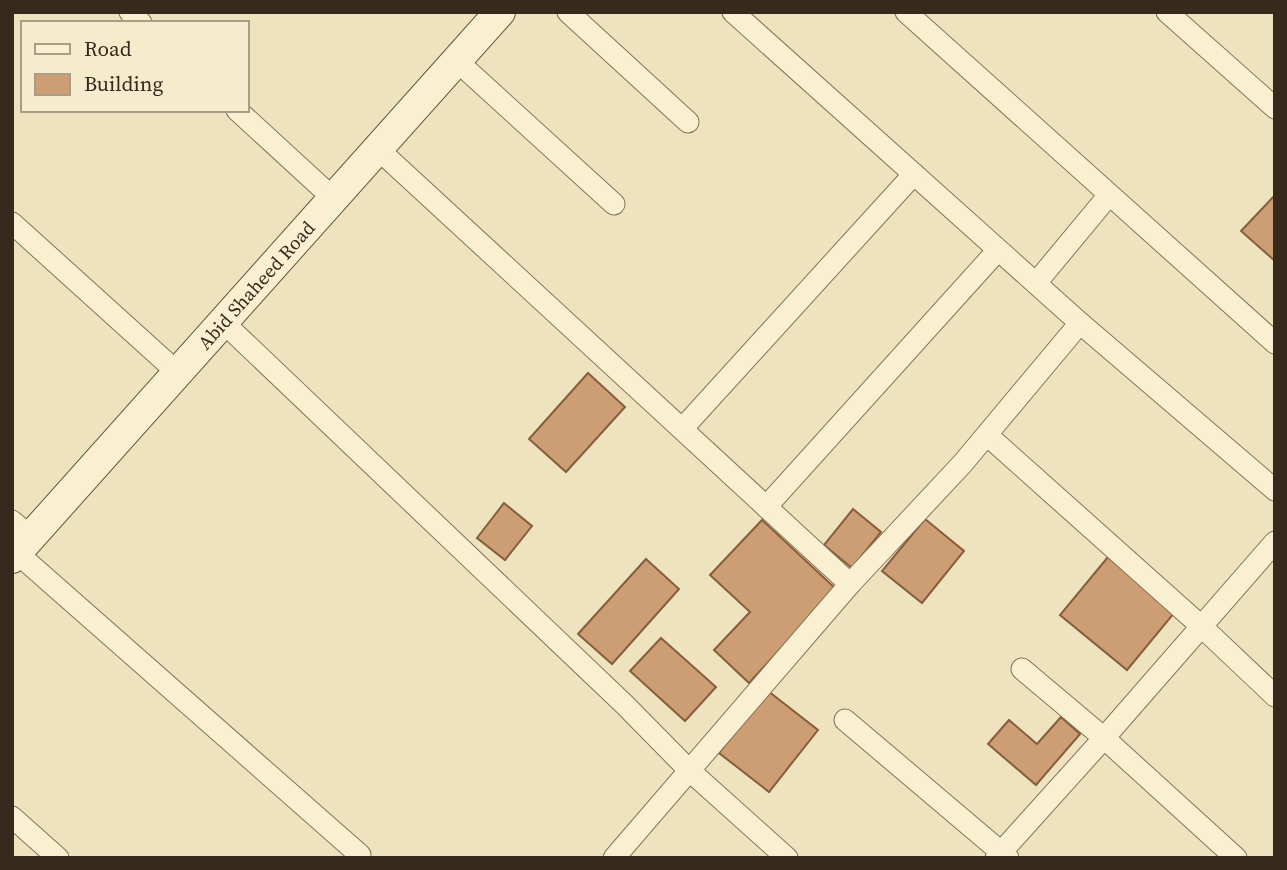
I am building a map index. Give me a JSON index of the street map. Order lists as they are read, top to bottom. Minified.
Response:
{"streets":{"street":["Abid Shaheed Road"]},"legend":["Road","Building"]}
